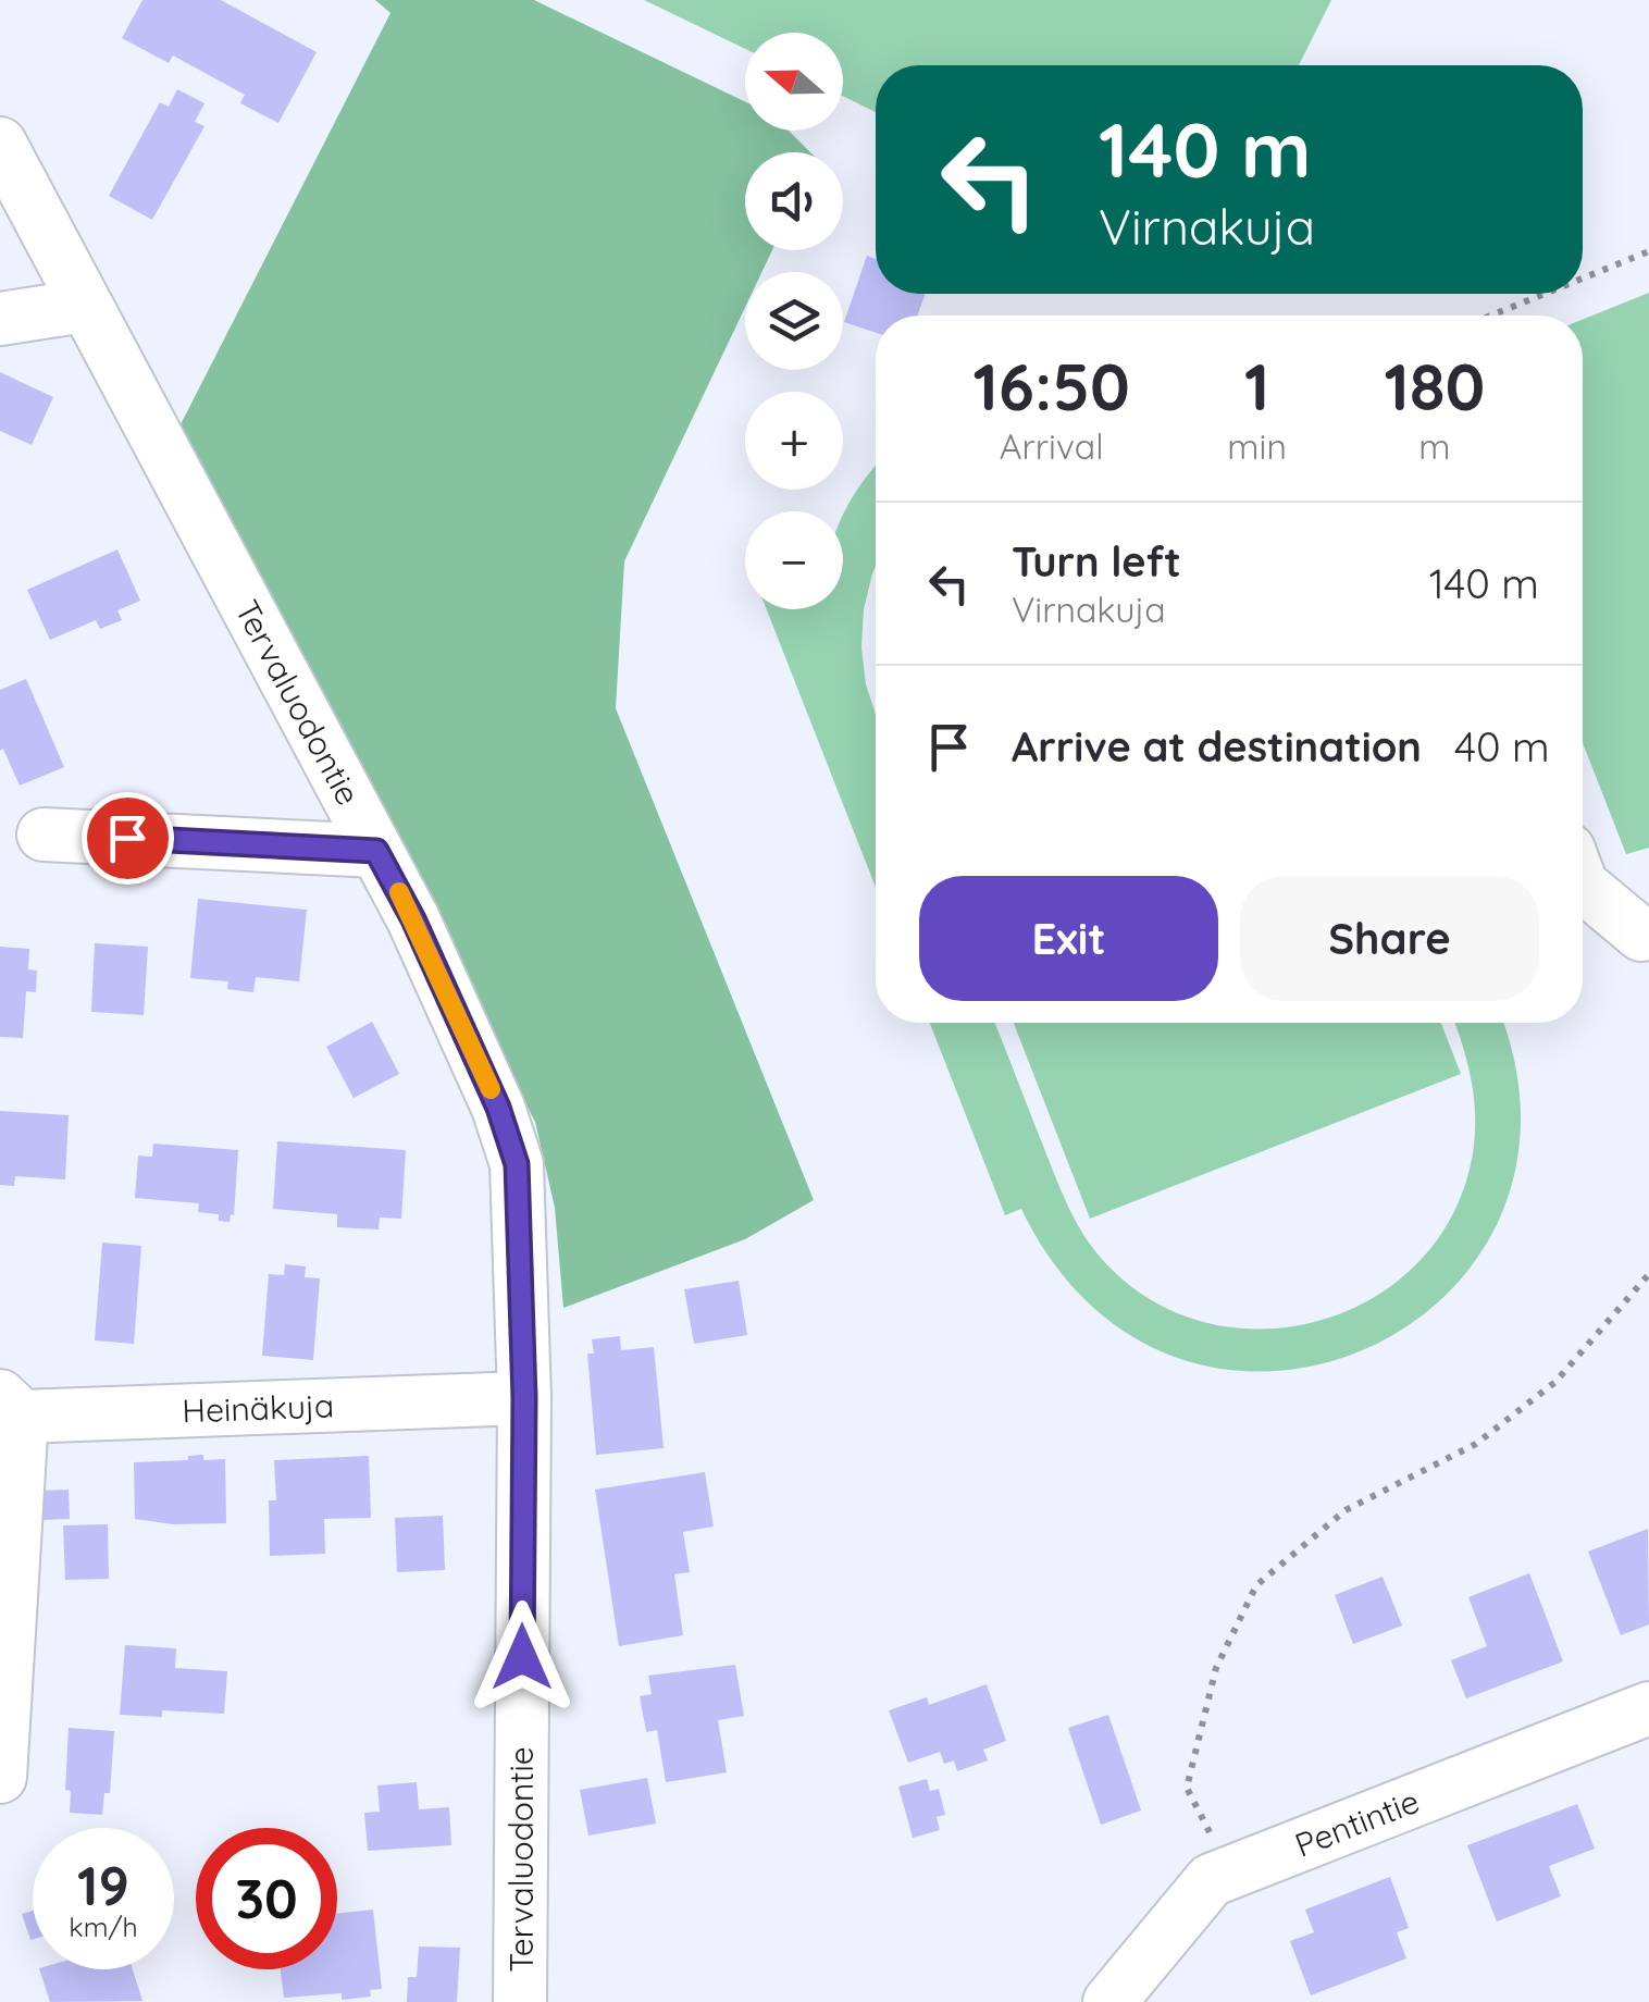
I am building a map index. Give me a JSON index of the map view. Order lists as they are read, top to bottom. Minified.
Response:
{"streets":{"street":["Tervaluodontie","Heinäkuja","Pentintie"]},"crossings":[["Tervaluodontie","Heinäkuja"]],"north":"left","page":{"map_buttons":["+","−"],"turn":["140 m","Virnakuja"],"eta":["16:50","Arrival","1","min","180","m"],"list":[{"name":"Turn left","note":"Virnakuja","value":"140 m"},{"name":"Arrive at destination","value":"40 m"}],"buttons":["Exit","Share"],"speed":"19 km/h","limit":"30"}}
